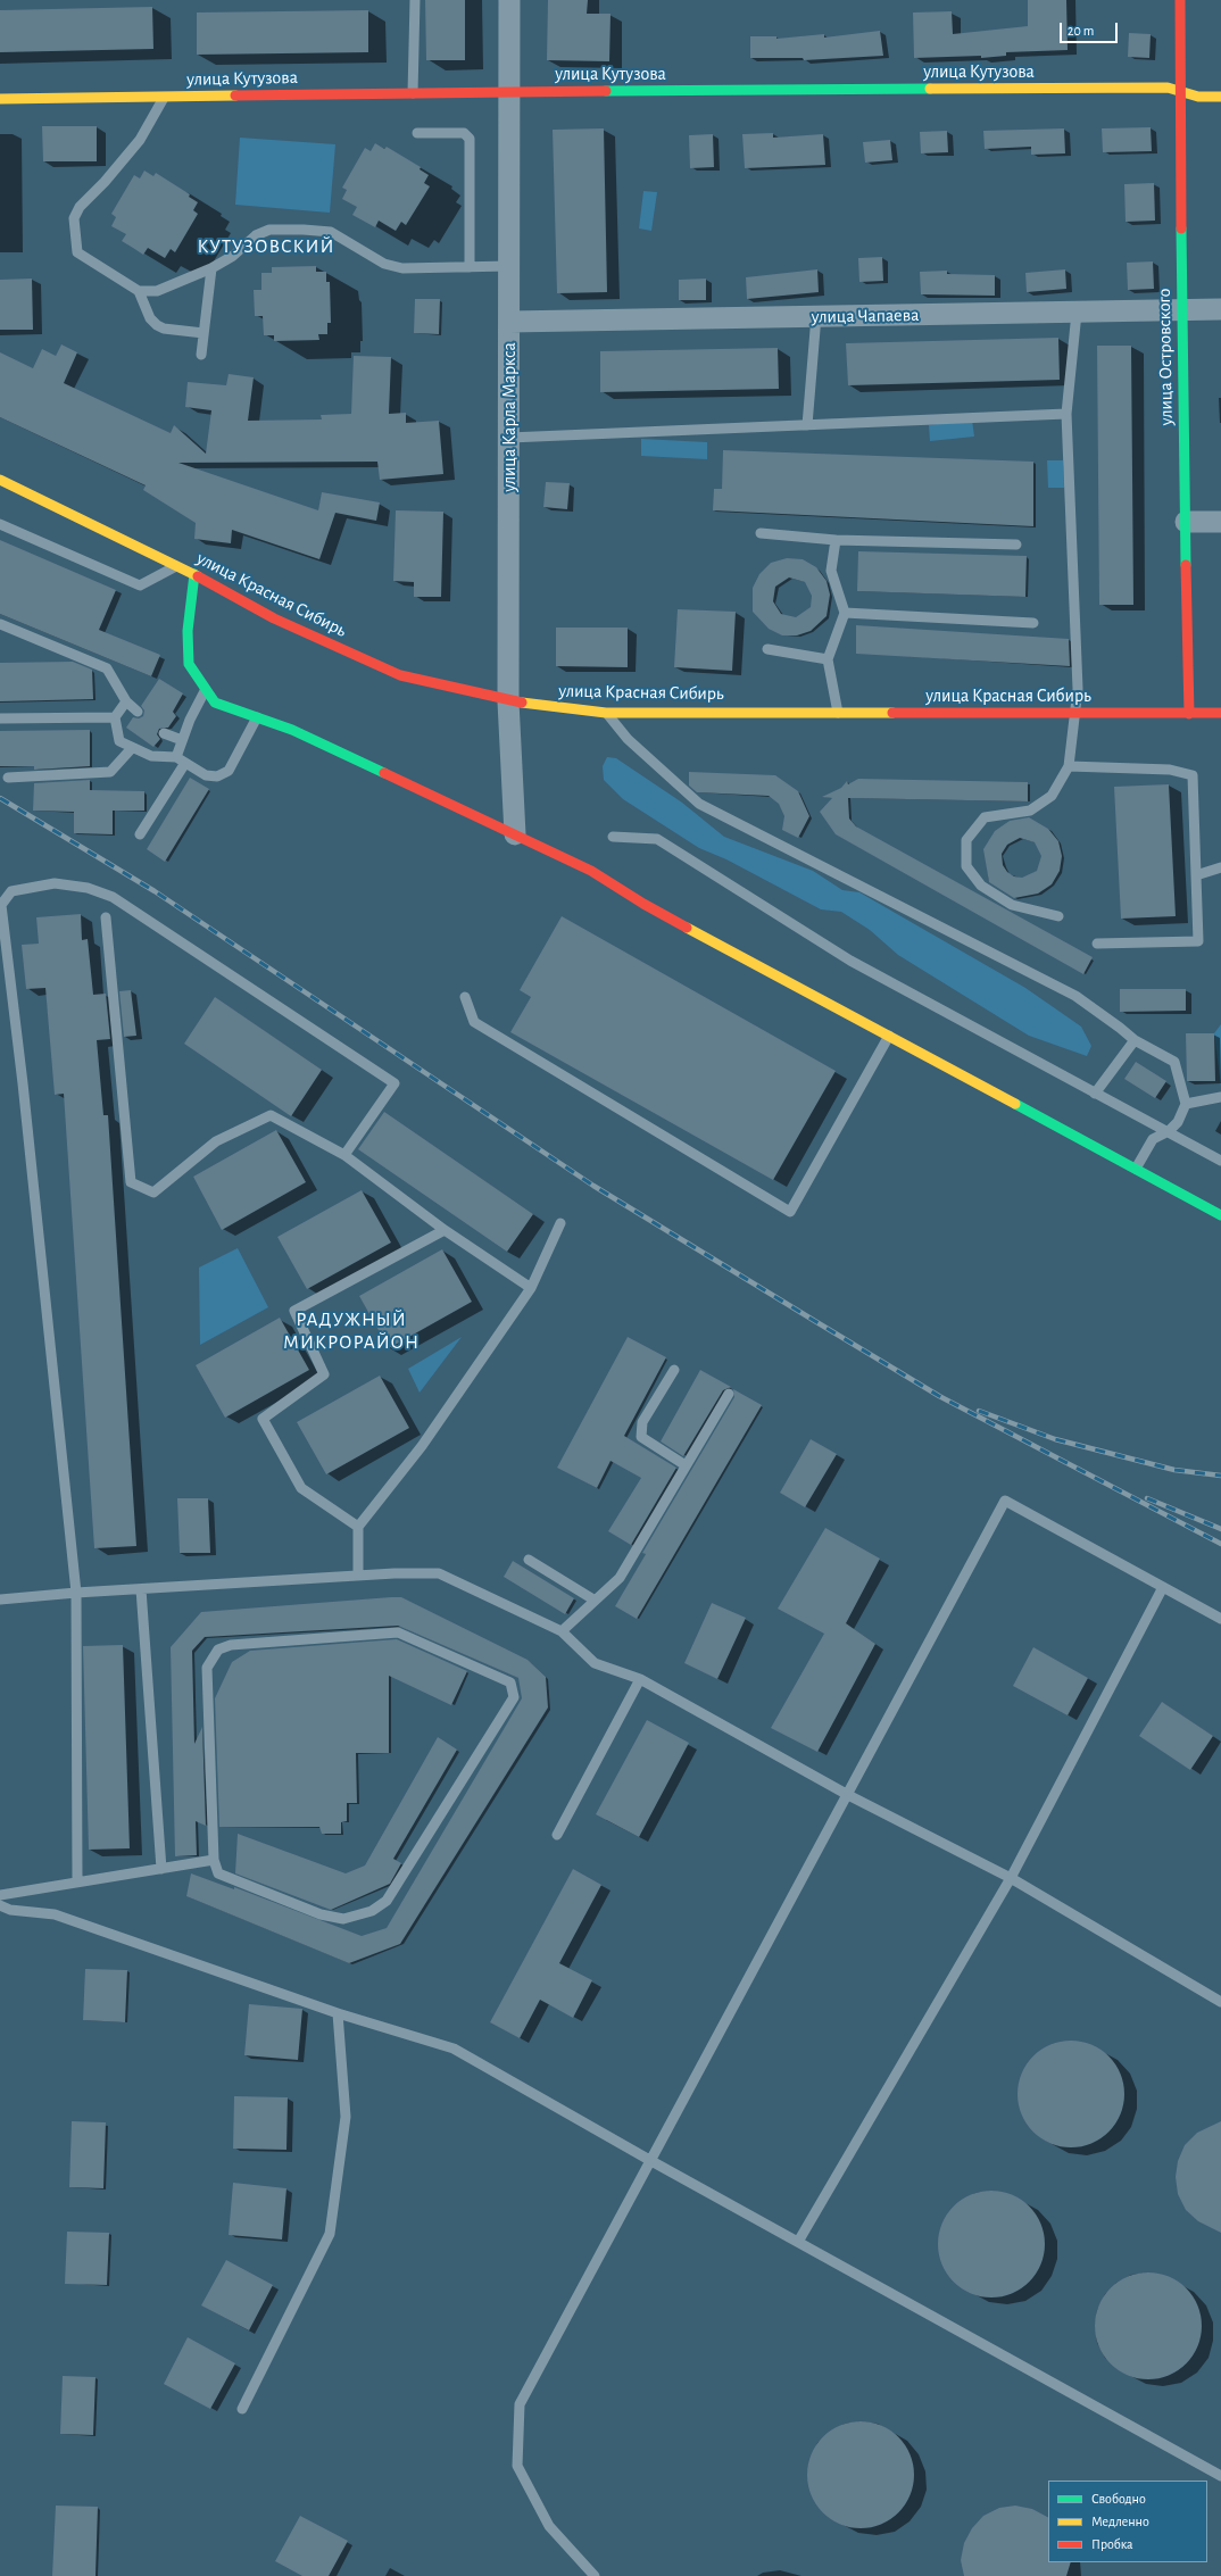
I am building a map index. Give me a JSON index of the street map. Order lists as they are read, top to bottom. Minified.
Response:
{"streets":{"street":["улица Кутузова","улица Чапаева","улица Островского","улица Карла Маркса","улица Красная Сибирь"]},"crossings":[["улица Кутузова","улица Островского"],["улица Кутузова","улица Карла Маркса"],["улица Чапаева","улица Островского"],["улица Чапаева","улица Карла Маркса"],["улица Островского","улица Красная Сибирь"],["улица Карла Маркса","улица Красная Сибирь"]],"districts":["КУТУЗОВСКИЙ","РАДУЖНЫЙ МИКРОРАЙОН"],"legend":["Свободно","Медленно","Пробка"],"scale_bar":"20 m"}
